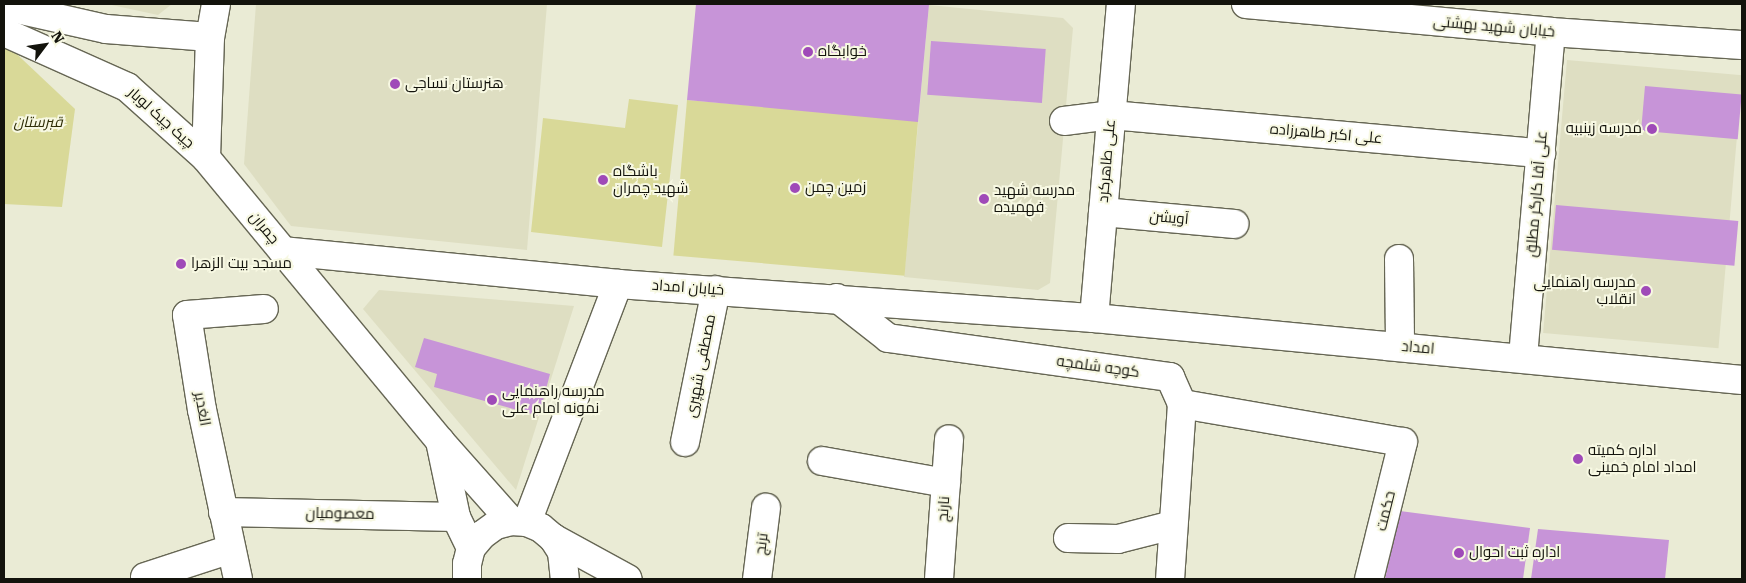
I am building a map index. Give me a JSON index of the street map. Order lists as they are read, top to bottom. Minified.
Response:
{"streets":{"street":["خیابان شهید بهشتی","چیک چیک لوبار","علی اکبر طاهرزاده","علی طاهرکرد","علی آقا کارگر مطلق","آویشن","چمران","خیابان امداد","امداد","مصطفی شهپری","کوچه شلمچه","الغدیر","نارنج","حکمت","معصومیان","ترنج"]},"crossings":[["خیابان شهید بهشتی","علی آقا کارگر مطلق"],["چیک چیک لوبار","چمران"],["علی اکبر طاهرزاده","علی طاهرکرد"],["علی اکبر طاهرزاده","علی آقا کارگر مطلق"],["علی طاهرکرد","آویشن"],["علی طاهرکرد","خیابان امداد"],["علی طاهرکرد","امداد"],["علی آقا کارگر مطلق","امداد"],["چمران","خیابان امداد"],["خیابان امداد","امداد"],["خیابان امداد","مصطفی شهپری"],["خیابان امداد","کوچه شلمچه"],["کوچه شلمچه","حکمت"],["الغدیر","معصومیان"]],"parks":["قبرستان"],"places":["خوابگاه","هنرستان نساجی","مدرسه زینبیه","باشگاه شهید چمران","زمین چمن","مدرسه شهید فهمیده","مسجد بیت الزهرا","مدرسه راهنمایی انقلاب","مدرسه راهنمایی نمونه امام علی","اداره کمیته امداد امام خمینی","اداره ثبت احوال"],"north":"top right"}
